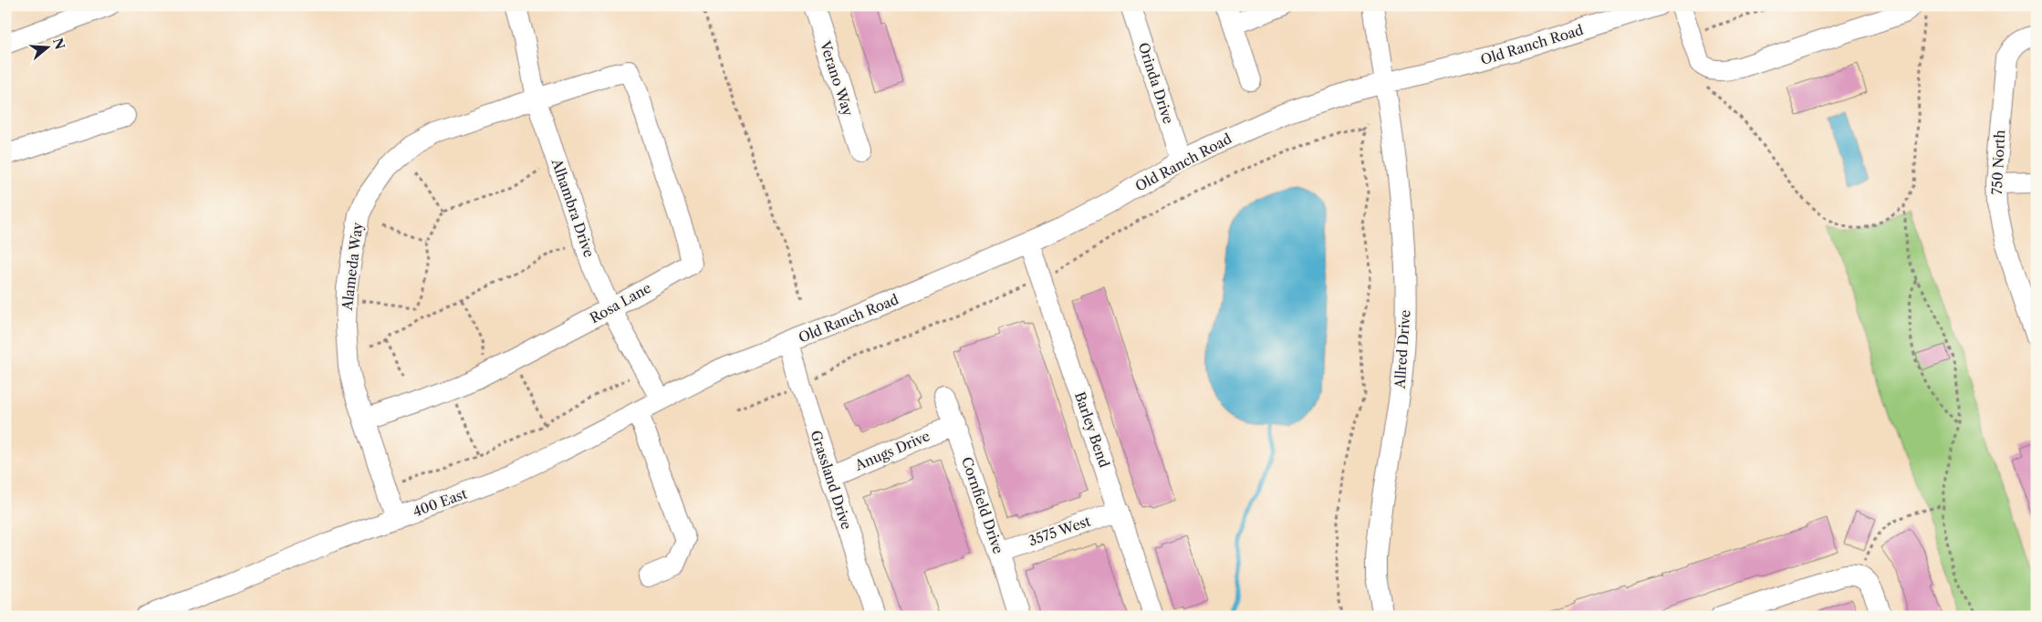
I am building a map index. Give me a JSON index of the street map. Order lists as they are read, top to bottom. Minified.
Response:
{"streets":{"street":["Old Ranch Road","Verano Way","Orinda Drive","750 North","Alhambra Drive","Alameda Way","Rosa Lane","Allred Drive","Barley Bend","Anugs Drive","Grassland Drive","400 East","Cornfield Drive","3575 West"]},"crossings":[["Old Ranch Road","Orinda Drive"],["Old Ranch Road","Allred Drive"],["Old Ranch Road","Barley Bend"],["Old Ranch Road","Grassland Drive"],["Old Ranch Road","400 East"],["Alhambra Drive","Alameda Way"],["Alhambra Drive","Rosa Lane"],["Alhambra Drive","400 East"],["Alameda Way","Rosa Lane"],["Alameda Way","400 East"],["Barley Bend","3575 West"],["Anugs Drive","Grassland Drive"],["Anugs Drive","Cornfield Drive"],["Cornfield Drive","3575 West"]],"north":"right"}
